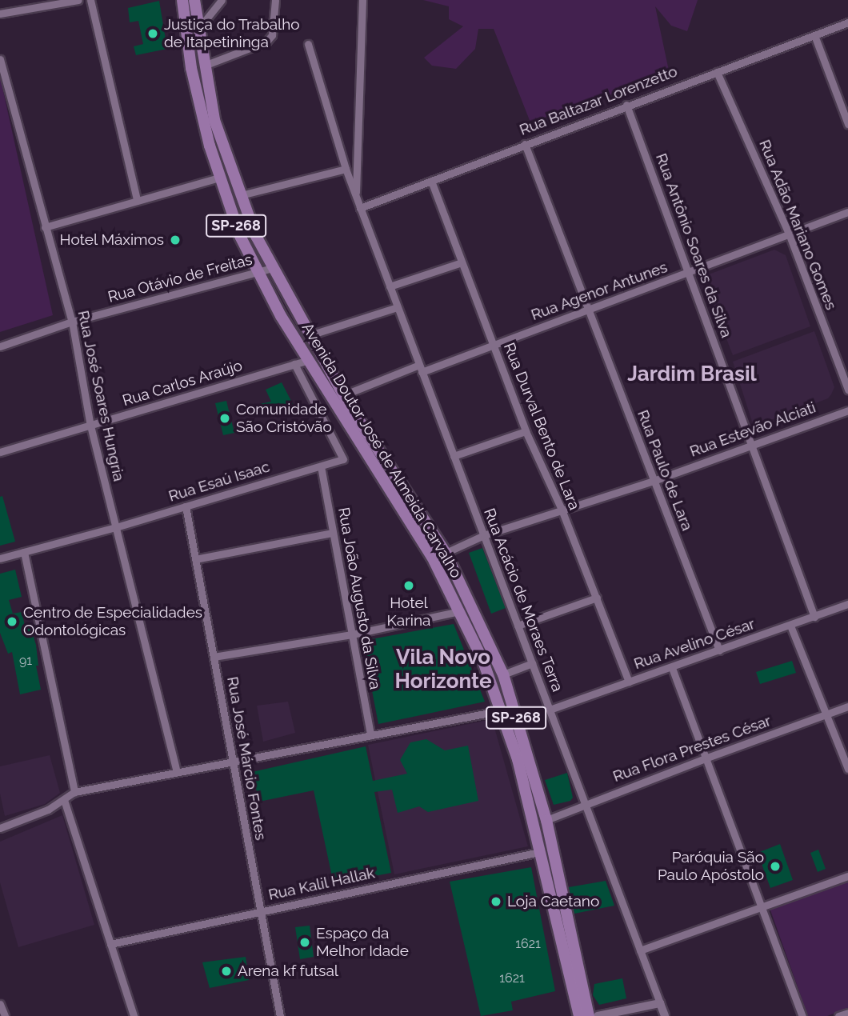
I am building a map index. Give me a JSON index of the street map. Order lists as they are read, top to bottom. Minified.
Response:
{"streets":{"main road":["SP-268","Avenida Doutor José de Almeida Carvalho"],"street":["Rua Baltazar Lorenzetto","Rua Adão Mariano Gomes","Rua Antônio Soares da Silva","Rua Otávio de Freitas","Rua Agenor Antunes","Rua Carlos Araújo","Rua José Soares Hungria","Rua Durval Bento de Lara","Rua Estevão Alciati","Rua Paulo de Lara","Rua Esaú Isaac","Rua João Augusto da Silva","Rua Acácio de Moraes Terra","Rua Avelino César","Rua Flora Prestes César","Rua José Márcio Fontes","Rua Kalil Hallak"]},"crossings":[["Rua Baltazar Lorenzetto","Rua Adão Mariano Gomes"],["Rua Baltazar Lorenzetto","Rua Antônio Soares da Silva"],["Rua Baltazar Lorenzetto","Rua Durval Bento de Lara"],["Rua Baltazar Lorenzetto","Rua Paulo de Lara"],["Rua Baltazar Lorenzetto","Rua Acácio de Moraes Terra"],["Rua Adão Mariano Gomes","Rua Agenor Antunes"],["Rua Antônio Soares da Silva","Rua Agenor Antunes"],["Rua Antônio Soares da Silva","Rua Estevão Alciati"],["Rua Antônio Soares da Silva","Rua Avelino César"],["Rua Otávio de Freitas","Rua José Soares Hungria"],["Rua Otávio de Freitas","Avenida Doutor José de Almeida Carvalho"],["Rua Agenor Antunes","Rua Durval Bento de Lara"],["Rua Agenor Antunes","Avenida Doutor José de Almeida Carvalho"],["Rua Agenor Antunes","Rua Paulo de Lara"],["Rua Agenor Antunes","Rua Acácio de Moraes Terra"],["Rua Carlos Araújo","Rua José Soares Hungria"],["Rua Carlos Araújo","Avenida Doutor José de Almeida Carvalho"],["Rua Carlos Araújo","Rua Esaú Isaac"],["Rua José Soares Hungria","Rua Esaú Isaac"],["Rua Durval Bento de Lara","Rua Estevão Alciati"],["Rua Durval Bento de Lara","Rua Avelino César"],["Rua Estevão Alciati","Avenida Doutor José de Almeida Carvalho"],["Rua Estevão Alciati","Rua Paulo de Lara"],["Rua Estevão Alciati","Rua Acácio de Moraes Terra"],["Avenida Doutor José de Almeida Carvalho","Rua Flora Prestes César"],["Avenida Doutor José de Almeida Carvalho","Rua Kalil Hallak"],["Rua Paulo de Lara","Rua Avelino César"],["Rua Esaú Isaac","Rua João Augusto da Silva"],["Rua Esaú Isaac","Rua José Márcio Fontes"],["Rua Acácio de Moraes Terra","Rua Avelino César"],["Rua Acácio de Moraes Terra","Rua Flora Prestes César"],["Rua José Márcio Fontes","Rua Kalil Hallak"]],"districts":["Jardim Brasil","Vila Novo Horizonte"],"places":["Justiça do Trabalho de Itapetininga","Hotel Máximos","Comunidade São Cristóvão","Hotel Karina","Centro de Especialidades Odontológicas","Paróquia São Paulo Apóstolo","Loja Caetano","Espaço da Melhor Idade","Arena kf futsal"],"house_numbers":["91","1621","1621"]}
